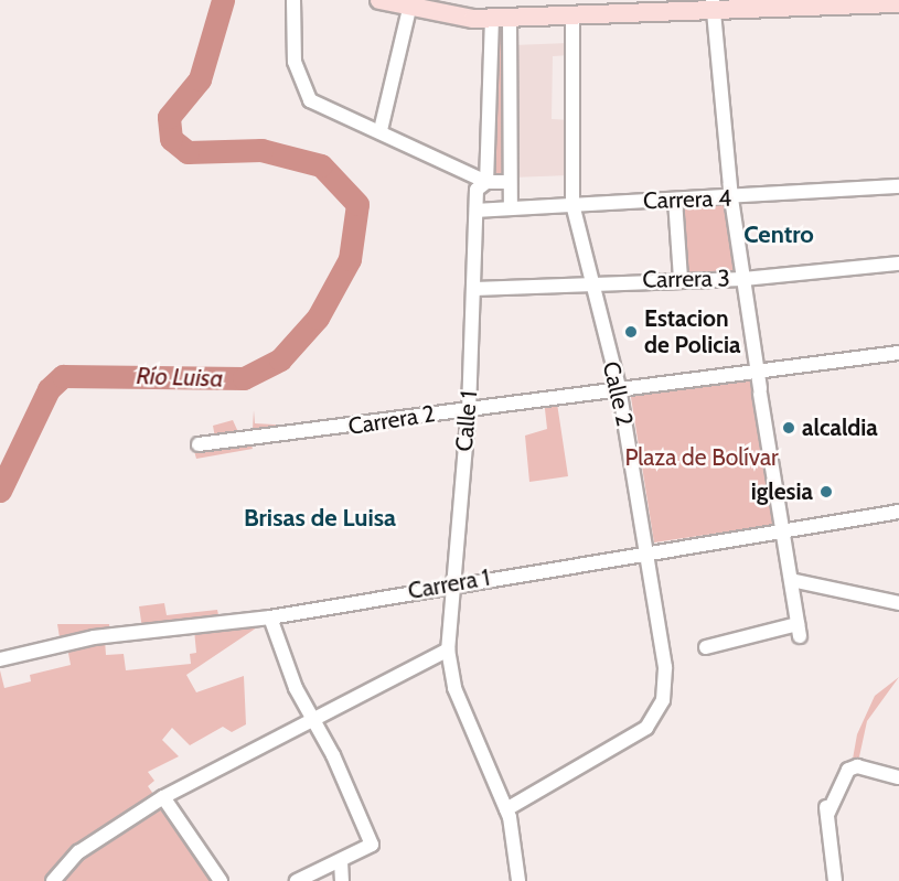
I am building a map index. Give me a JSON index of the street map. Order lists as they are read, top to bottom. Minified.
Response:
{"streets":{"street":["Carrera 4","Carrera 3","Calle 2","Carrera 2","Calle 1","Carrera 1"]},"crossings":[["Carrera 4","Calle 2"],["Carrera 4","Calle 1"],["Carrera 3","Calle 2"],["Carrera 3","Calle 1"],["Calle 2","Carrera 2"],["Calle 2","Calle 1"],["Calle 2","Carrera 1"],["Carrera 2","Calle 1"],["Calle 1","Carrera 1"]],"districts":["Centro","Brisas de Luisa"],"water":["Río Luisa"],"parks":["Plaza de Bolívar"],"places":["Estacion de Policia","alcaldia","iglesia"]}
